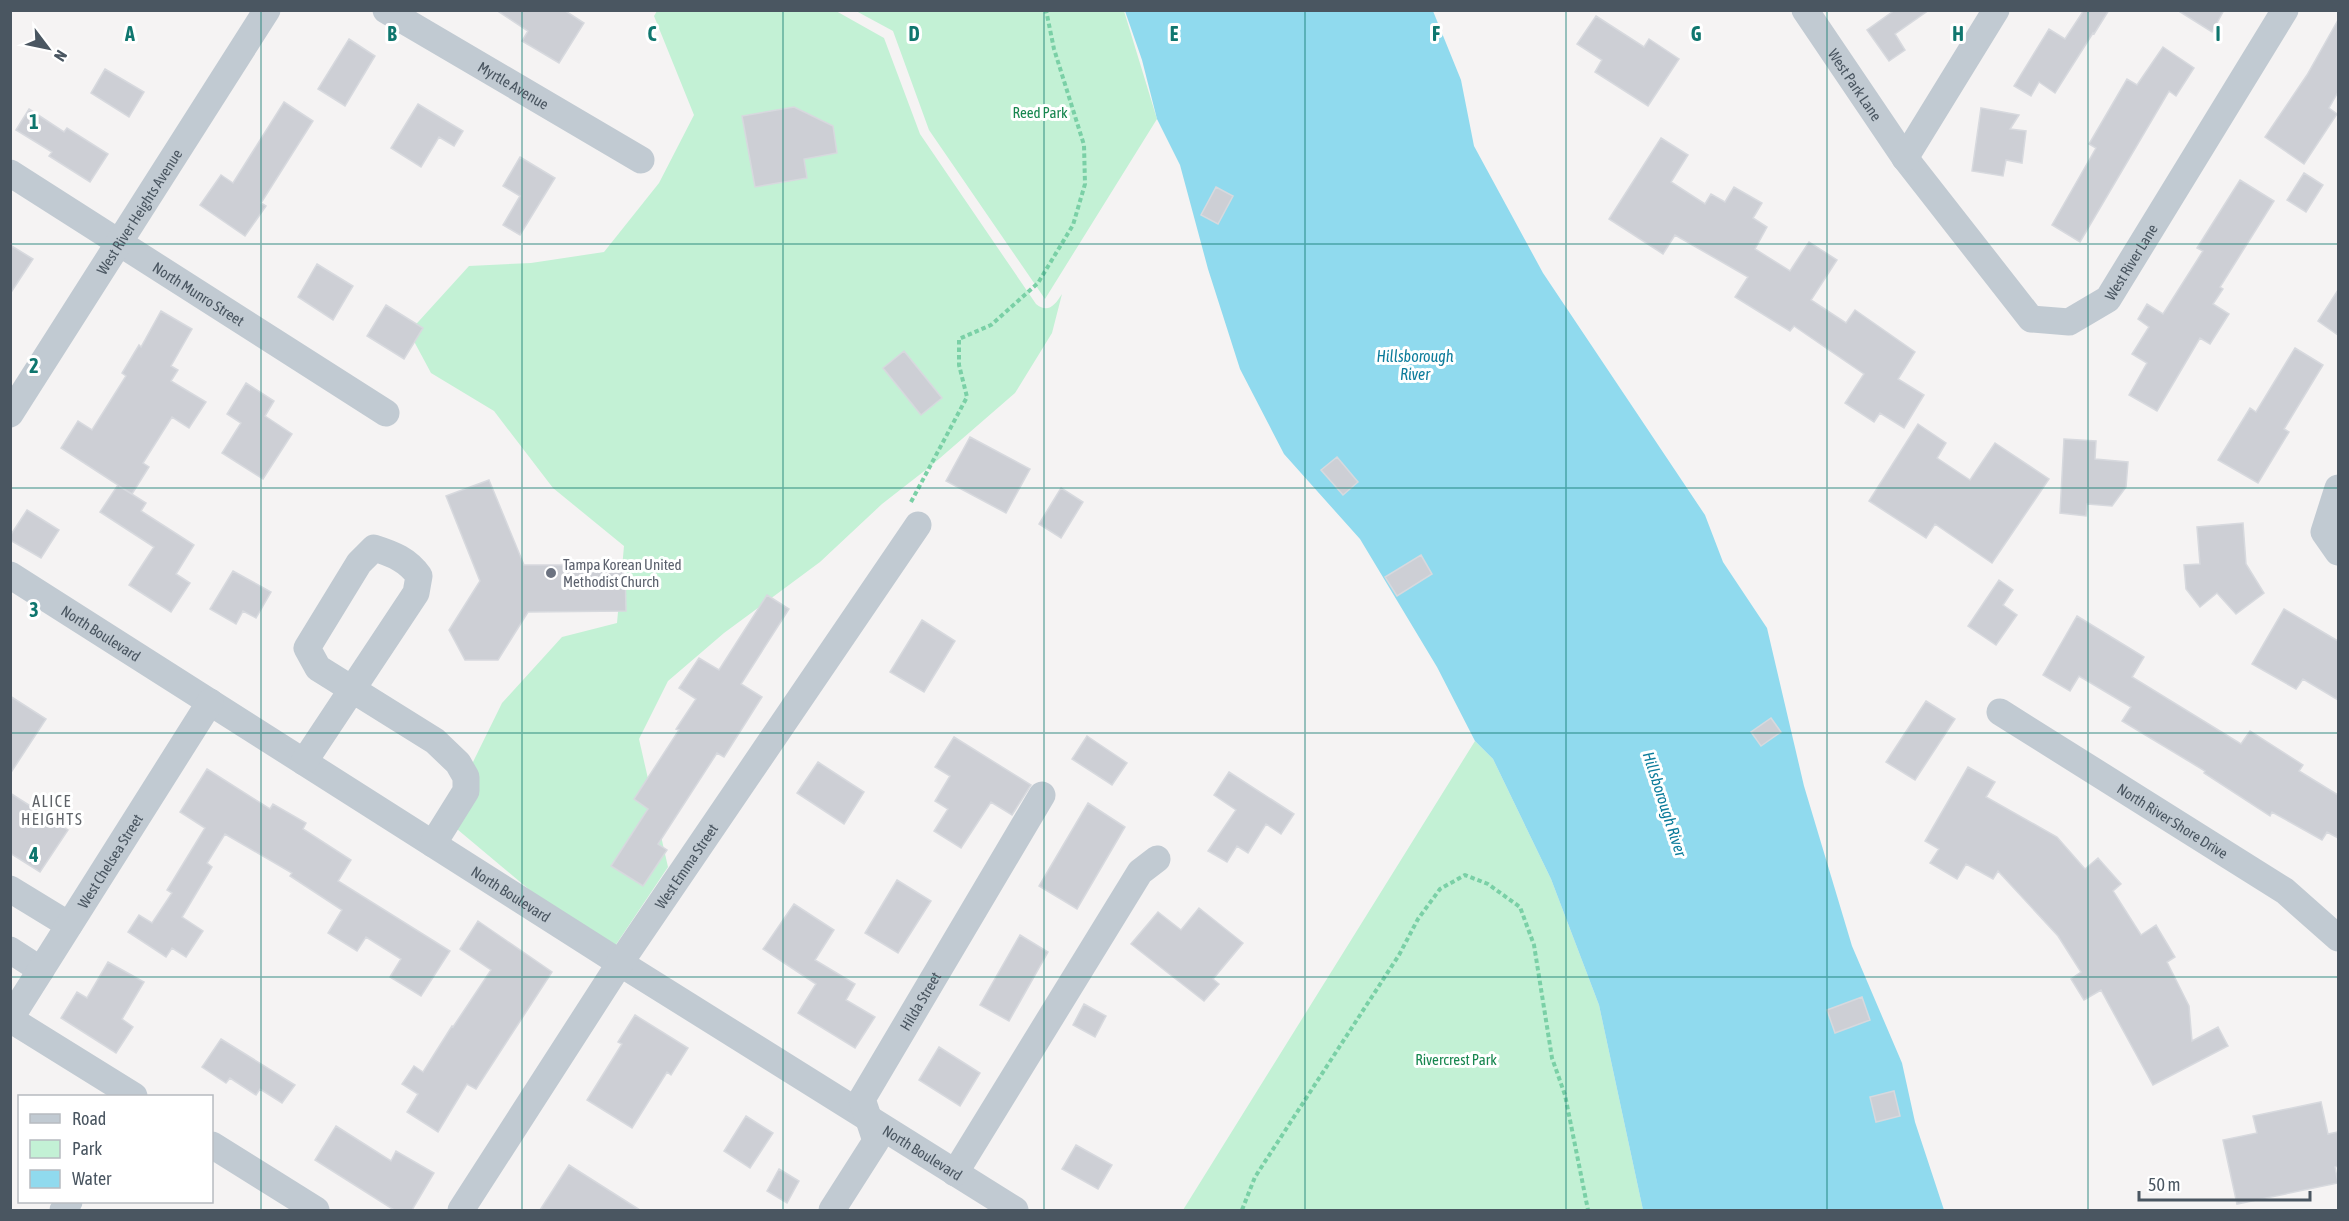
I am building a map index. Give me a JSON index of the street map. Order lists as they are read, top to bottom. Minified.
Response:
{"streets":{"street":["West Park Lane","Myrtle Avenue","West River Heights Avenue","West River Lane","North Munro Street","North Boulevard","North River Shore Drive","West Chelsea Street","West Emma Street","Hilda Street"]},"crossings":[["West Park Lane","West River Lane"],["West River Heights Avenue","North Munro Street"],["North Boulevard","West Chelsea Street"],["North Boulevard","West Emma Street"],["North Boulevard","Hilda Street"]],"districts":["ALICE HEIGHTS"],"water":["Hillsborough River"],"parks":["Reed Park","Rivercrest Park"],"places":["Tampa Korean United Methodist Church"],"legend":["Road","Park","Water"],"scale_bar":"50 m","north":"bottom right","grid":{"columns":["A","B","C","D","E","F","G","H","I"],"rows":["1","2","3","4"]}}
